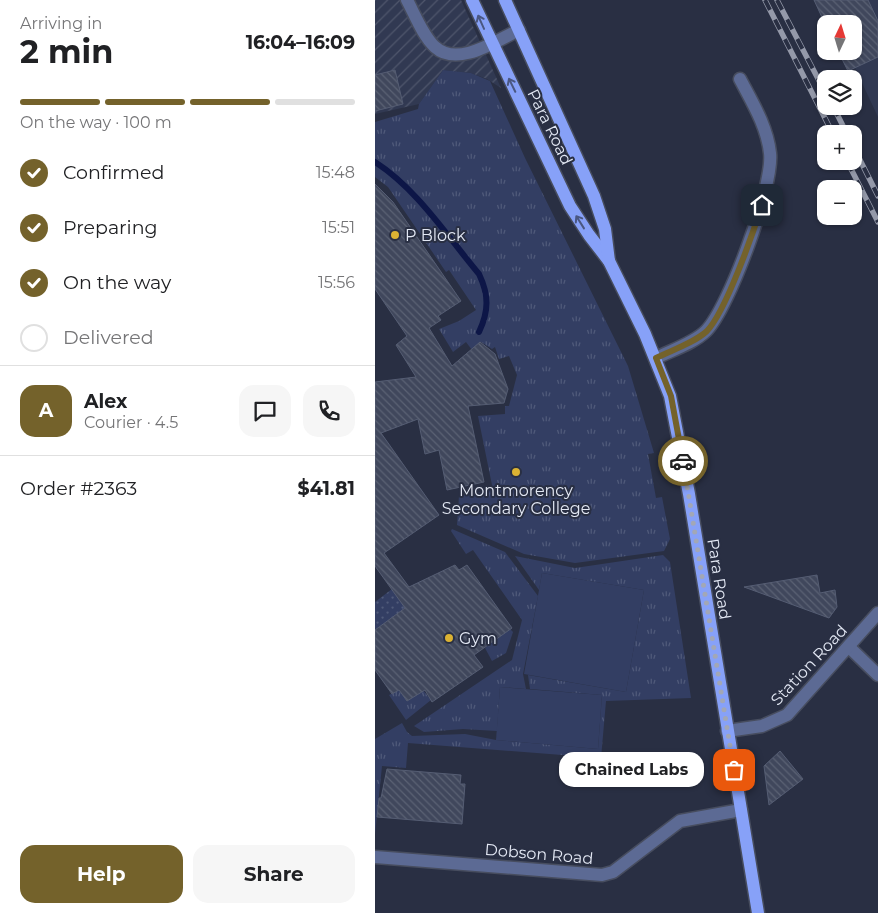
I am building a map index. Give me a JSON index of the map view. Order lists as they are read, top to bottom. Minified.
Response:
{"streets":{"main road":["Para Road"],"street":["Station Road","Dobson Road"]},"crossings":[["Para Road","Station Road"],["Para Road","Dobson Road"]],"places":["P Block","Montmorency Secondary College","Gym","Chained Labs"],"north":"top","page":{"heading":["2 min","Arriving in","16:04–16:09"],"panel":["Alex","Courier · 4.5","Order #2363","$41.81"],"map_buttons":["+","−"],"bar":"On the way · 100 m","list":[["Confirmed","15:48"],["Preparing","15:51"],["On the way","15:56"],"Delivered"],"round":"A","bubble":"Chained Labs","buttons":["Help","Share"]}}
